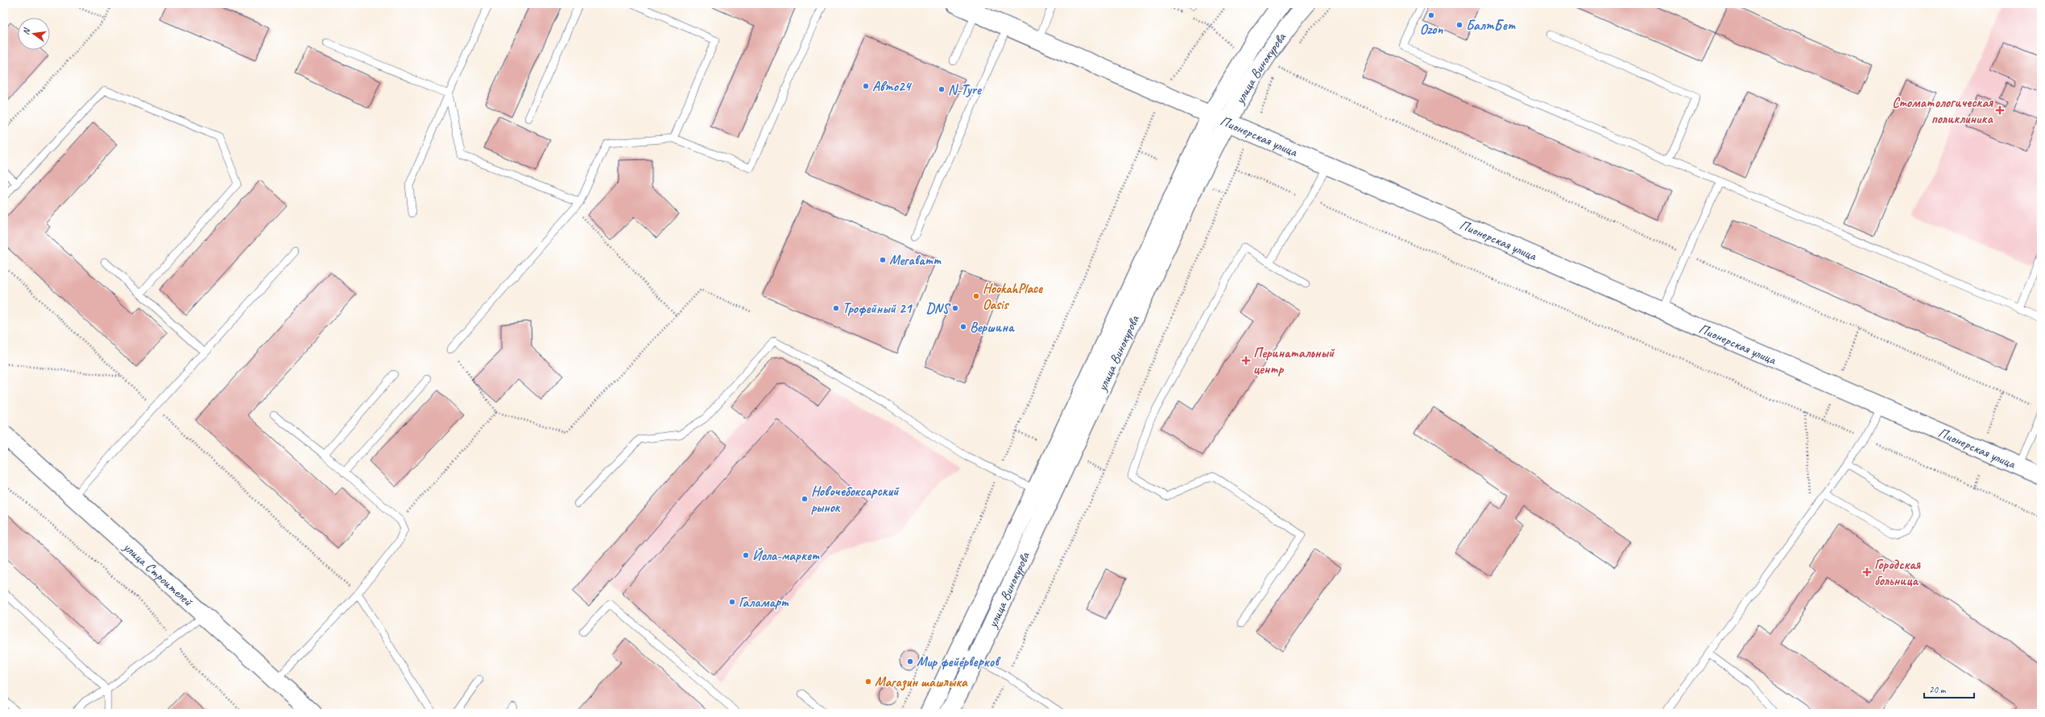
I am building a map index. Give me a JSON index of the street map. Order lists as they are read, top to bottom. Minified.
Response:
{"streets":{"main road":["улица Винокурова","Пионерская улица","улица Строителей"]},"crossings":[["улица Винокурова","Пионерская улица"]],"places":{"other":["Ozon","БалтБет","Авто24","N-Tyre","Мегаватт","HookahPlace Oasis","Трофейный 21","DNS","Вершина","Новочебоксарский рынок","Йола-маркет","Галамарт","Мир фейерверков","Магазин шашлыка"],"health":["Cтоматологическая поликлиника","Перинатальный центр","Городская больница"]},"scale_bar":"20 m","north":"left"}
